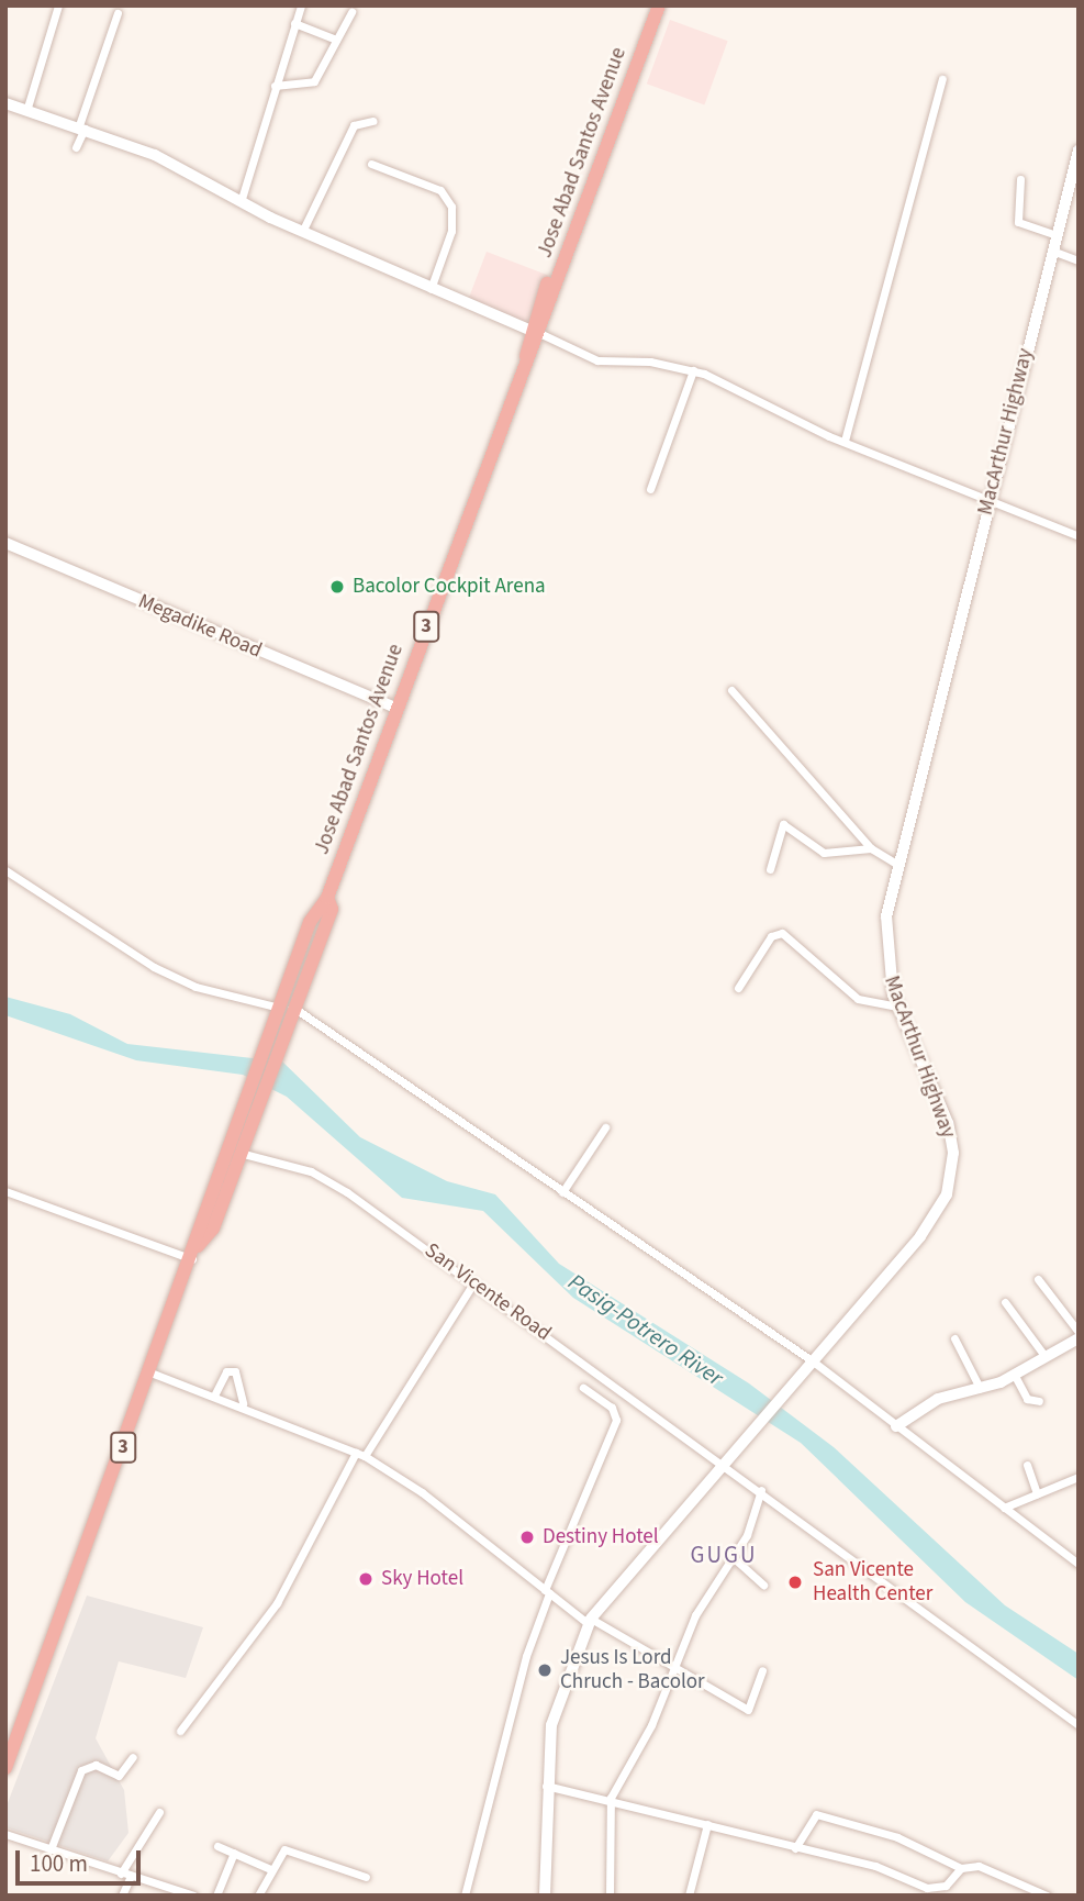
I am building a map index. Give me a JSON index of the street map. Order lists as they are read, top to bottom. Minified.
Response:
{"streets":{"highway":["Jose Abad Santos Avenue","3"],"main road":["MacArthur Highway","Megadike Road"],"street":["San Vicente Road"]},"crossings":[["Jose Abad Santos Avenue","Megadike Road"],["Jose Abad Santos Avenue","San Vicente Road"],["MacArthur Highway","San Vicente Road"]],"districts":["GUGU"],"water":["Pasig-Potrero River"],"places":["Bacolor Cockpit Arena","Destiny Hotel","Sky Hotel","San Vicente Health Center","Jesus Is Lord Chruch - Bacolor"],"scale_bar":"100 m"}
